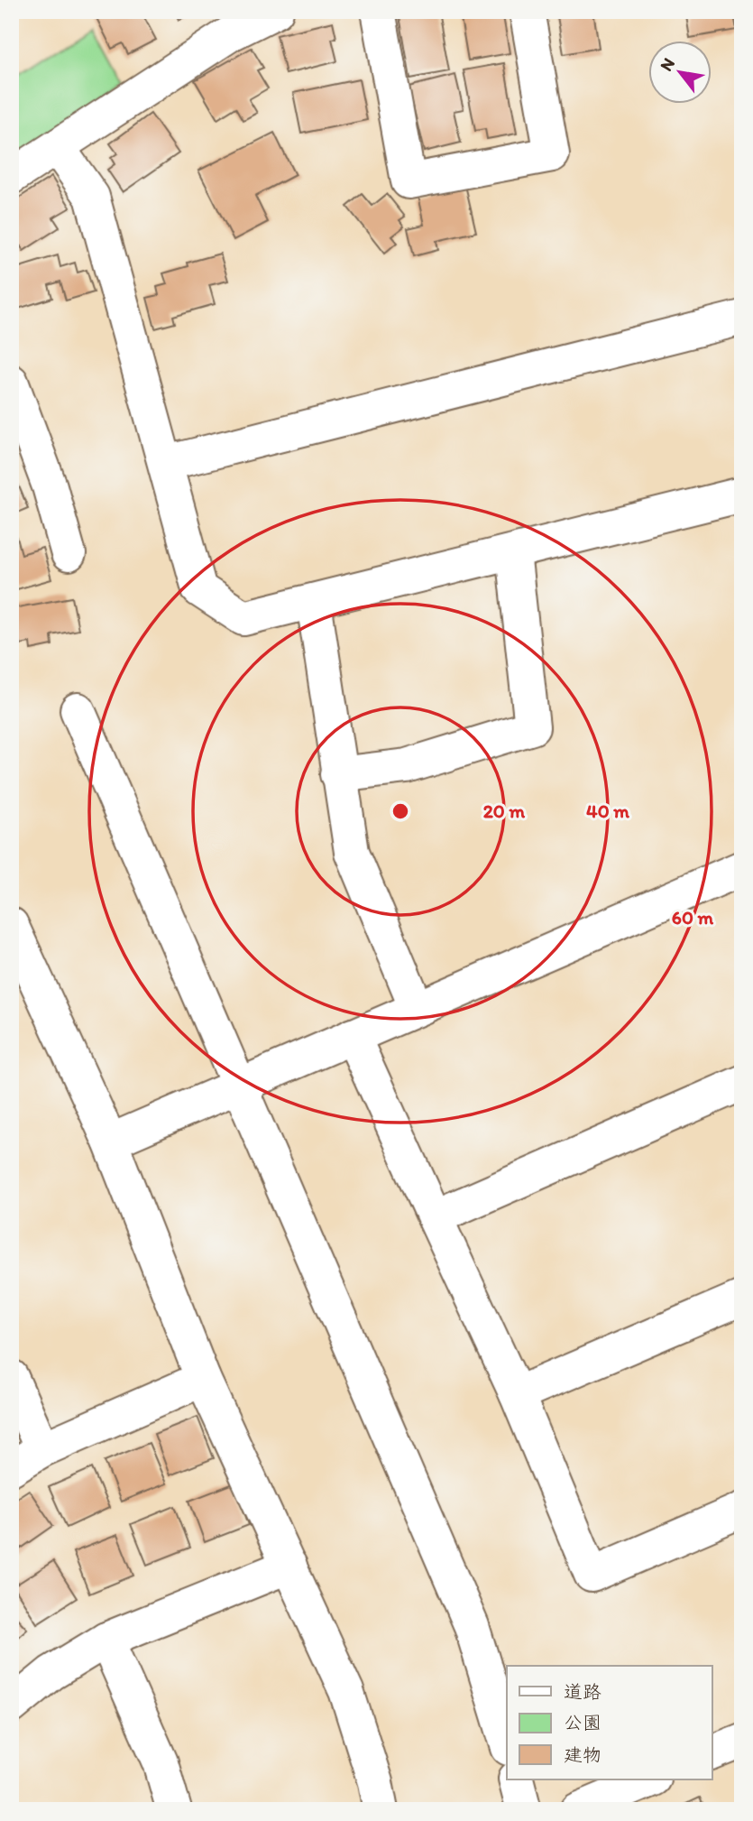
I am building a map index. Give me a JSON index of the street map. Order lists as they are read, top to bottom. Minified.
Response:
{"legend":["道路","公園","建物"],"north":"top left","rings":["20 m","40 m","60 m"]}
